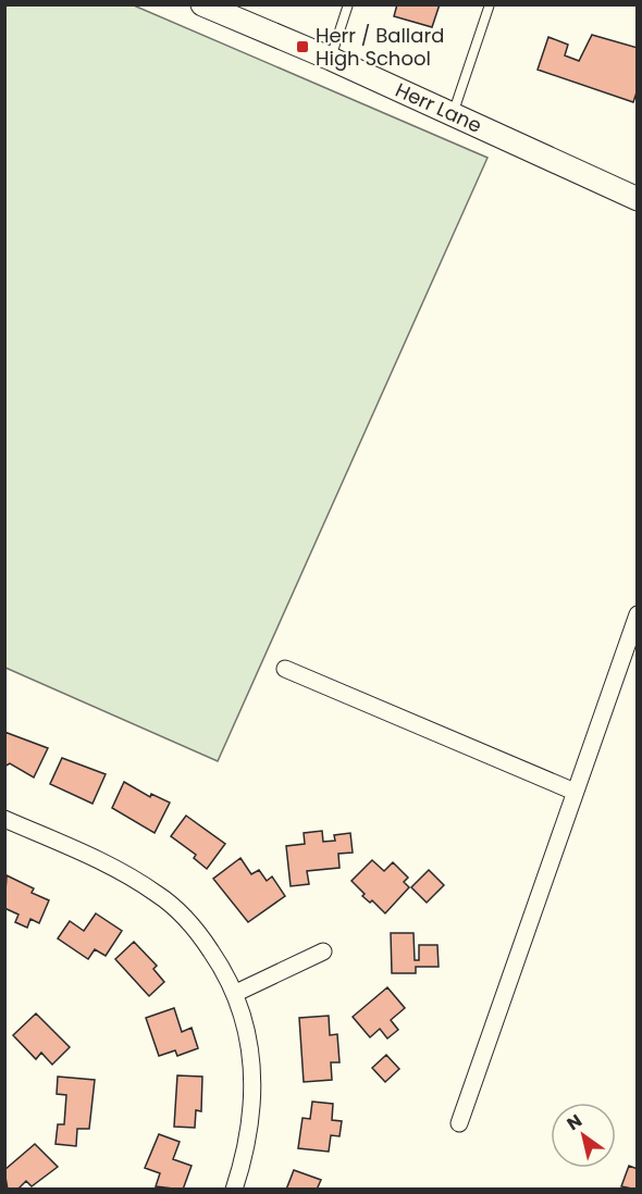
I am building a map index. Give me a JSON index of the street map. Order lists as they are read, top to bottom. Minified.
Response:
{"streets":{"main road":["Herr Lane"]},"places":{"transit":["Herr / Ballard High School"]},"north":"top left"}
